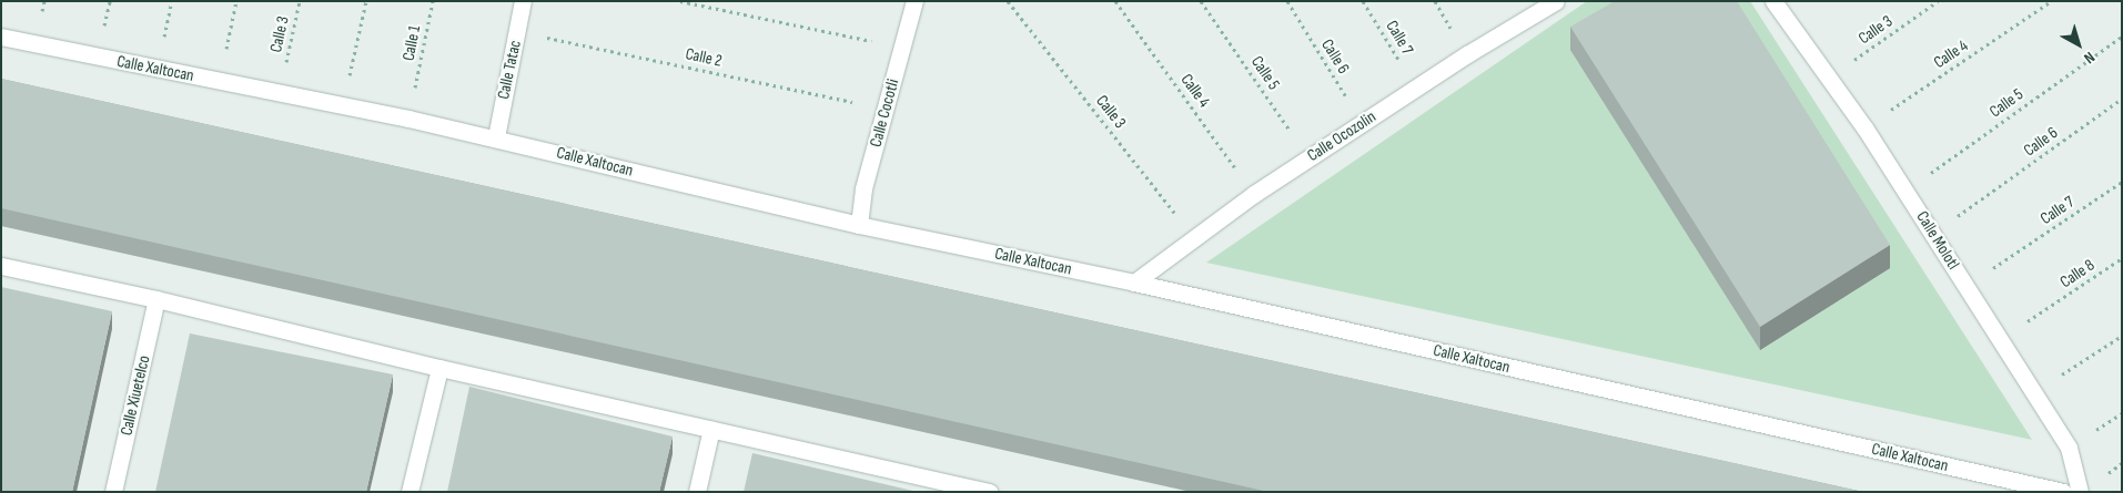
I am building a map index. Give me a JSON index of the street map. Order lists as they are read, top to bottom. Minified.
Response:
{"streets":{"street":["Calle Xaltocan","Calle Tatac","Calle Cocotli","Calle Ocozolin","Calle Molotl","Calle Xiuetelco"],"path":["Calle 3","Calle 7","Calle 1","Calle 4","Calle 6","Calle 2","Calle 5","Calle 8"]},"crossings":[["Calle 3","Calle Ocozolin"],["Calle 3","Calle Molotl"],["Calle 7","Calle Ocozolin"],["Calle 4","Calle Ocozolin"],["Calle 4","Calle Molotl"],["Calle 6","Calle Ocozolin"],["Calle 2","Calle Tatac"],["Calle 2","Calle Cocotli"],["Calle Xaltocan","Calle Tatac"],["Calle Xaltocan","Calle Cocotli"],["Calle Xaltocan","Calle Ocozolin"],["Calle 5","Calle Ocozolin"],["Calle 5","Calle Molotl"]],"north":"bottom right"}
